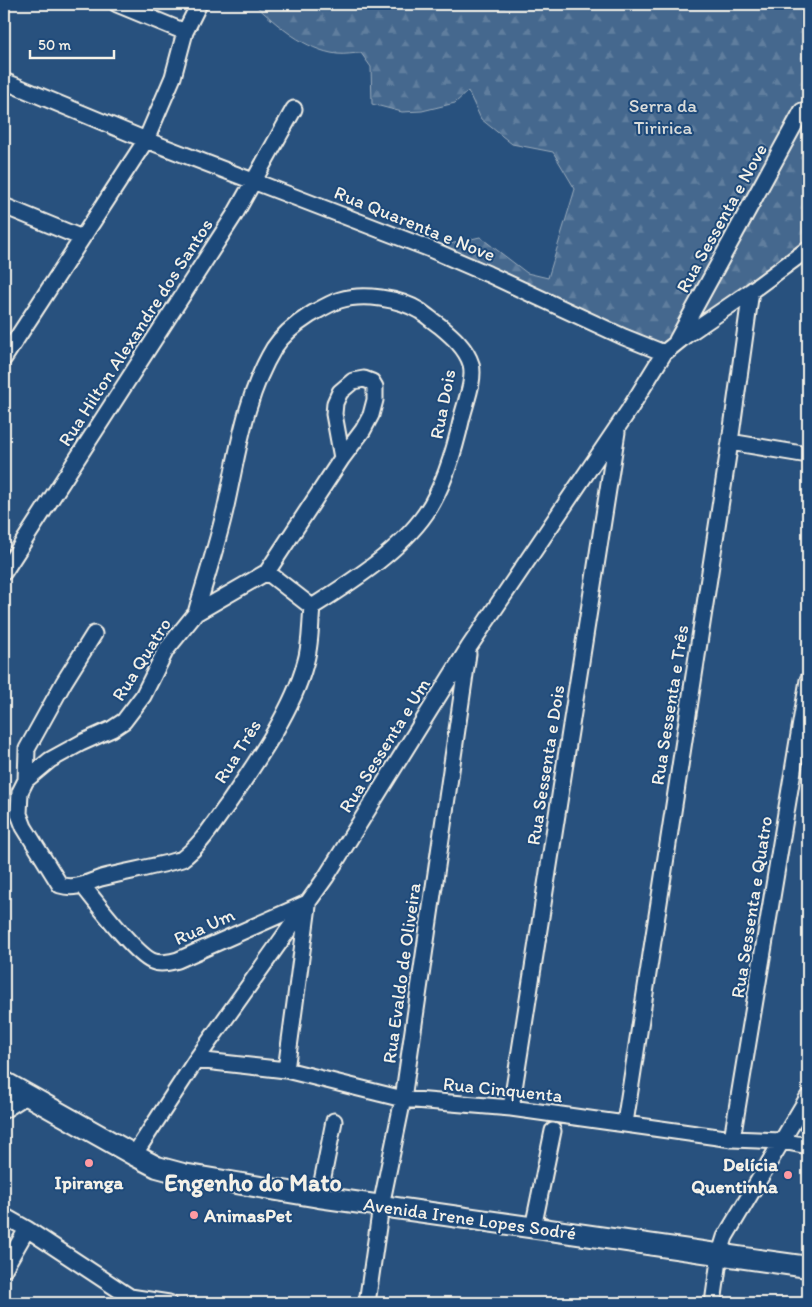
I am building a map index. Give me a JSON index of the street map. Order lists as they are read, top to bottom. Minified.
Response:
{"streets":{"main road":["Avenida Irene Lopes Sodré"],"street":["Rua Sessenta e Nove","Rua Quarenta e Nove","Rua Hilton Alexandre dos Santos","Rua Dois","Rua Quatro","Rua Sessenta e Três","Rua Sessenta e Um","Rua Três","Rua Sessenta e Dois","Rua Sessenta e Quatro","Rua Um","Rua Evaldo de Oliveira","Rua Cinquenta"]},"crossings":[["Rua Sessenta e Nove","Rua Quarenta e Nove"],["Rua Sessenta e Nove","Rua Sessenta e Um"],["Rua Quarenta e Nove","Rua Hilton Alexandre dos Santos"],["Rua Quarenta e Nove","Rua Sessenta e Um"],["Rua Dois","Rua Quatro"],["Rua Dois","Rua Três"],["Rua Sessenta e Três","Rua Cinquenta"],["Rua Sessenta e Um","Rua Sessenta e Dois"],["Rua Sessenta e Um","Rua Um"],["Rua Sessenta e Um","Rua Evaldo de Oliveira"],["Rua Sessenta e Um","Rua Cinquenta"],["Rua Sessenta e Um","Avenida Irene Lopes Sodré"],["Rua Três","Rua Um"],["Rua Sessenta e Dois","Rua Cinquenta"],["Rua Sessenta e Quatro","Rua Cinquenta"],["Rua Evaldo de Oliveira","Rua Cinquenta"],["Rua Evaldo de Oliveira","Avenida Irene Lopes Sodré"]],"districts":["Engenho do Mato"],"parks":["Serra da Tiririca"],"places":["Ipiranga","Delícia Quentinha","AnimasPet"],"scale_bar":"50 m"}
